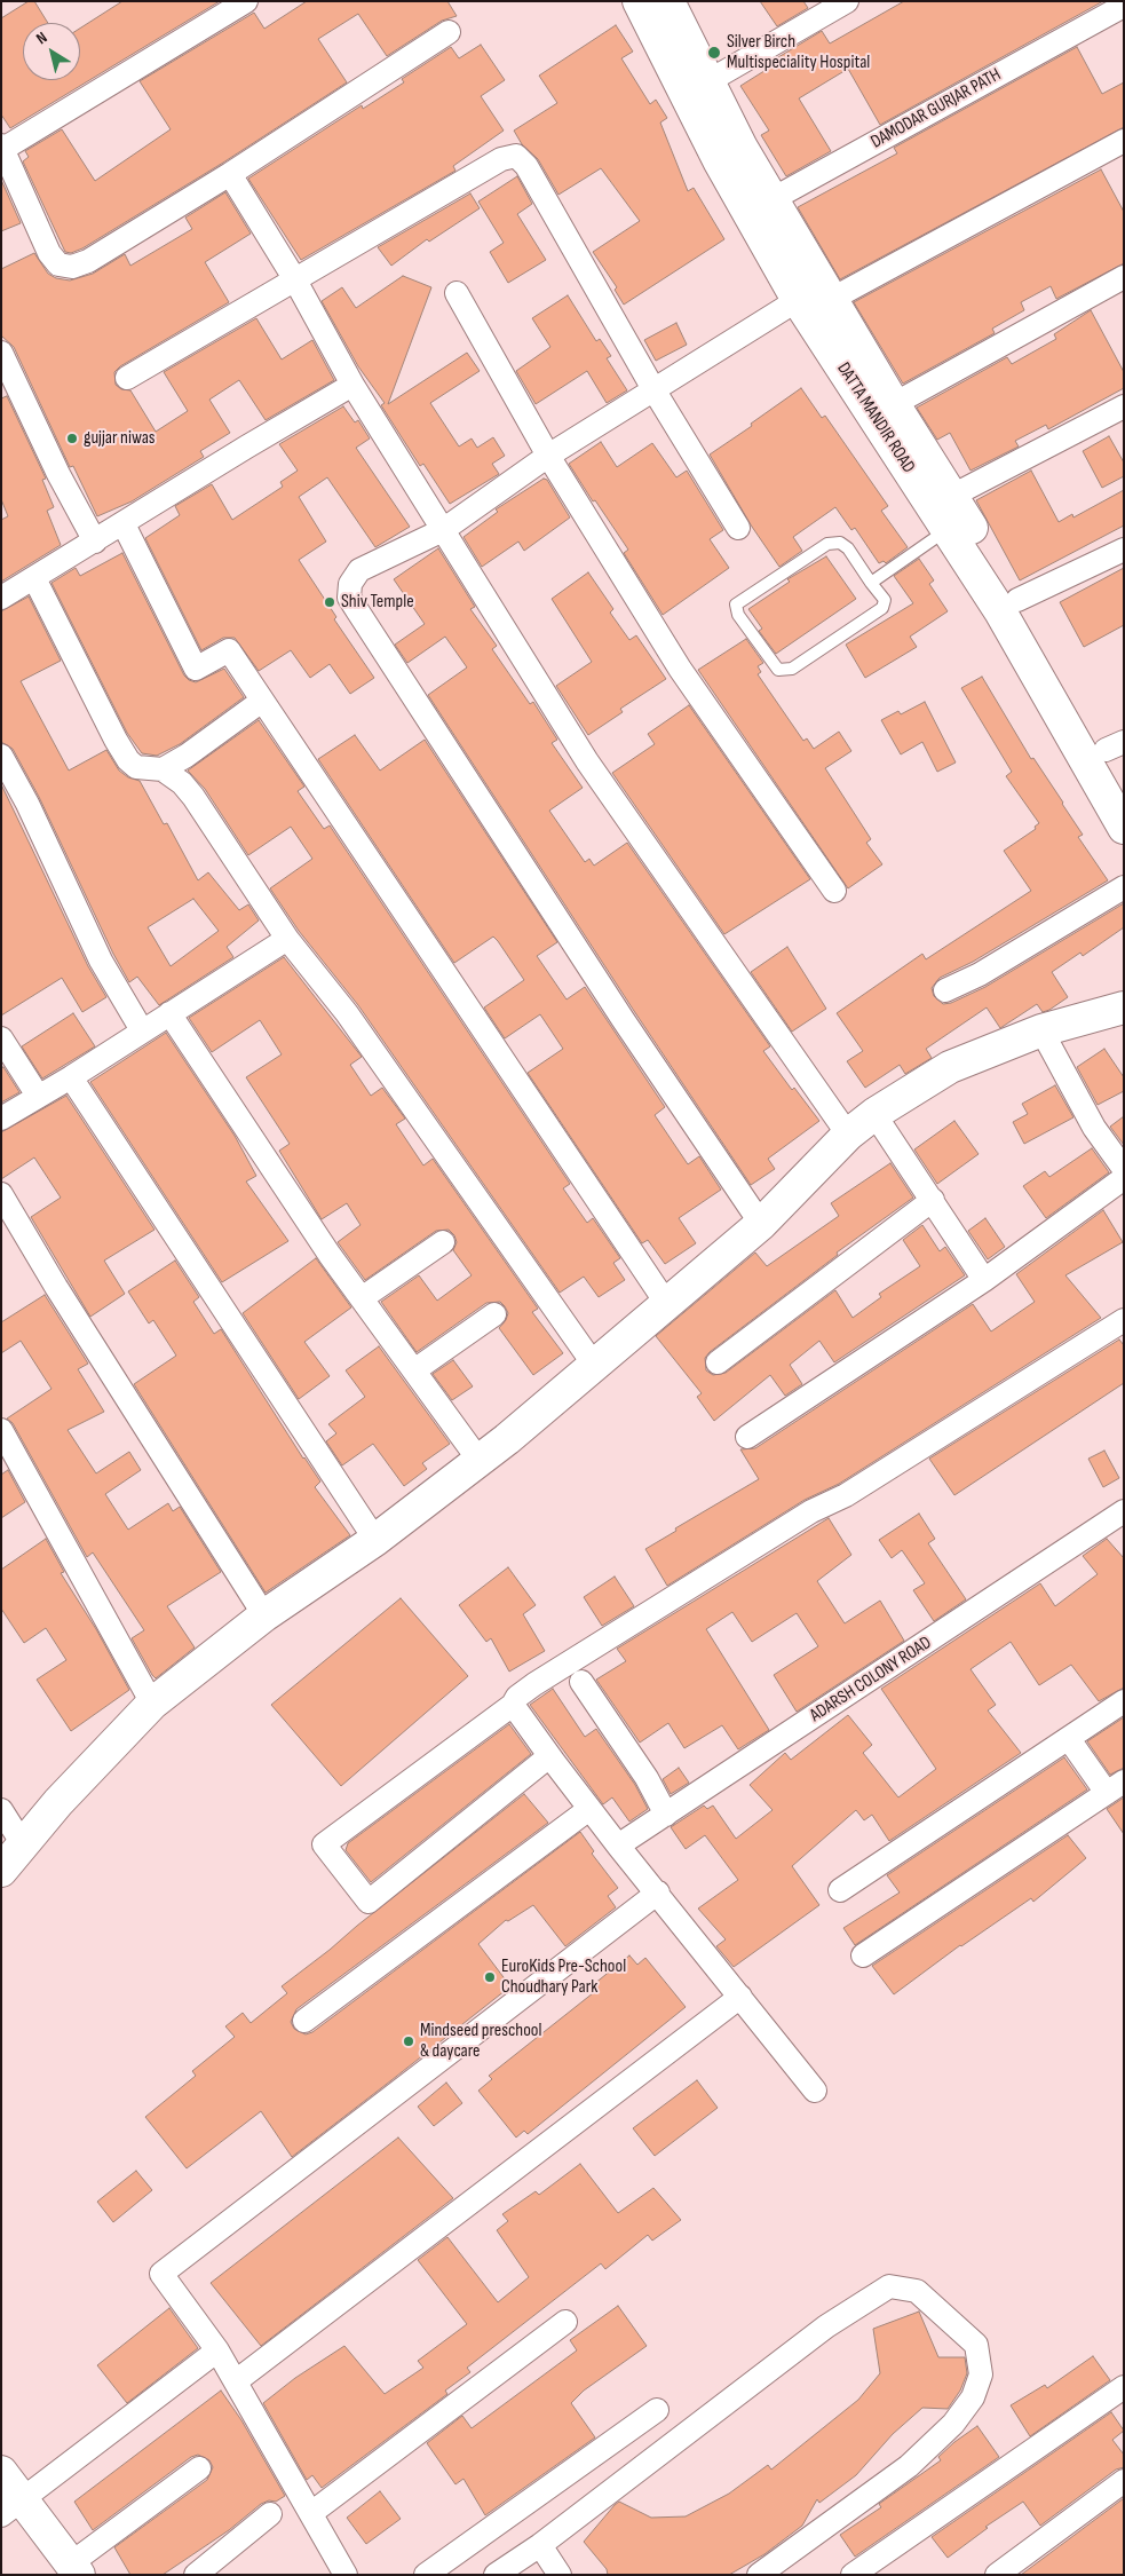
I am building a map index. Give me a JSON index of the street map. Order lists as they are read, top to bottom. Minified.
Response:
{"streets":{"main road":["DATTA MANDIR ROAD"],"street":["DAMODAR GURJAR PATH","ADARSH COLONY ROAD"]},"crossings":[["DAMODAR GURJAR PATH","DATTA MANDIR ROAD"]],"places":["Silver Birch Multispeciality Hospital","gujjar niwas","Shiv Temple","EuroKids Pre-School Choudhary Park","Mindseed preschool & daycare"],"north":"top left"}
